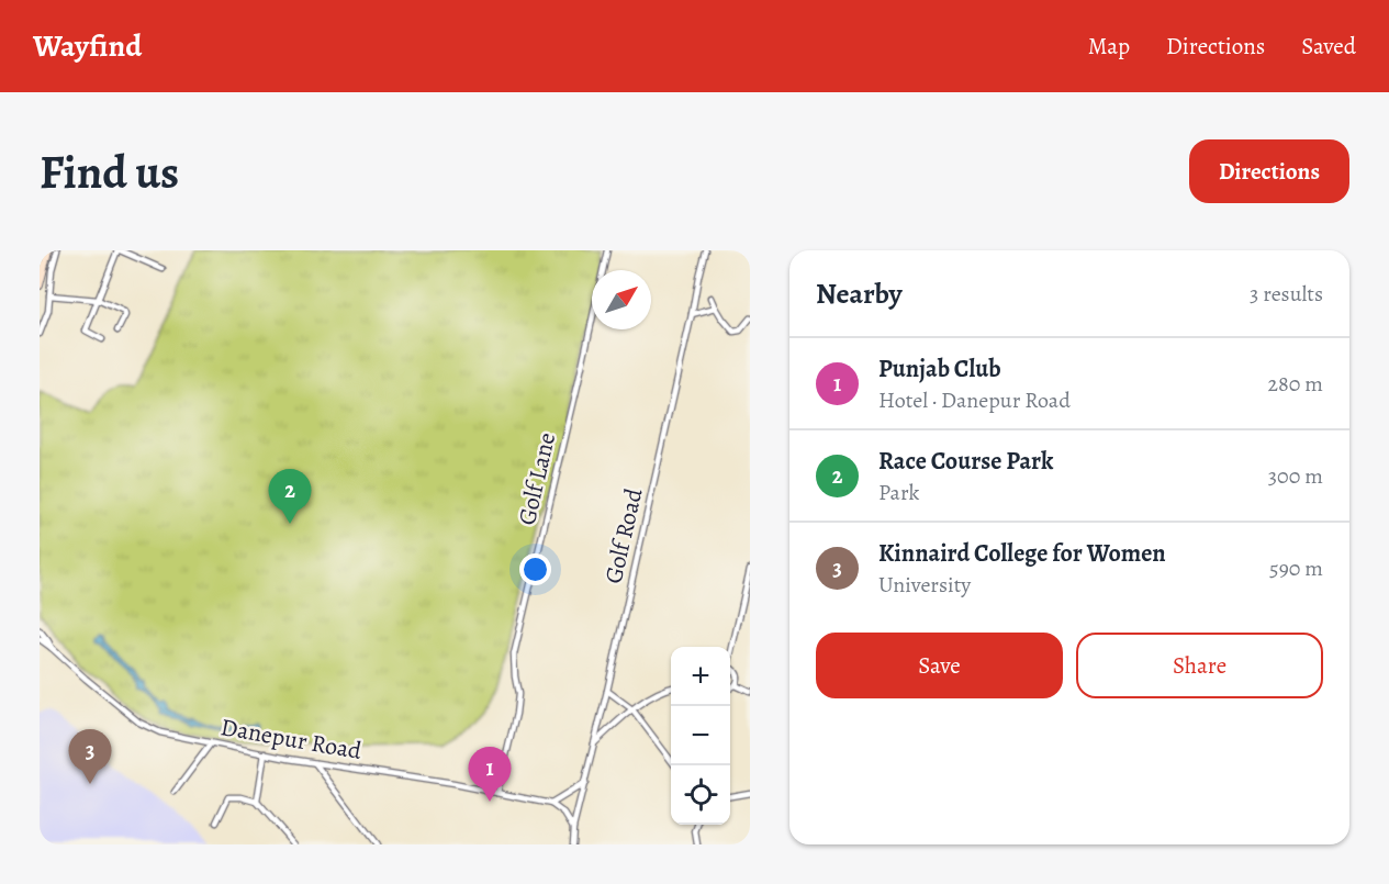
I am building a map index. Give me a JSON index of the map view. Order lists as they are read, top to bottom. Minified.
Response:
{"streets":{"street":["Golf Lane","Golf Road","Danepur Road"]},"crossings":[["Golf Lane","Danepur Road"]],"north":"top right","page":{"header":"Wayfind","nav":["Map","Directions","Saved"],"buttons":["Directions",["Save","Share"]],"title":"Find us","heading":["Nearby","3 results"],"list":[{"mark":"1","name":"Punjab Club","note":"Hotel · Danepur Road","value":"280 m"},{"mark":"2","name":"Race Course Park","note":"Park","value":"300 m"},{"mark":"3","name":"Kinnaird College for Women","note":"University","value":"590 m"}],"pins":["2","3","1"],"map_buttons":["+","−"]}}
